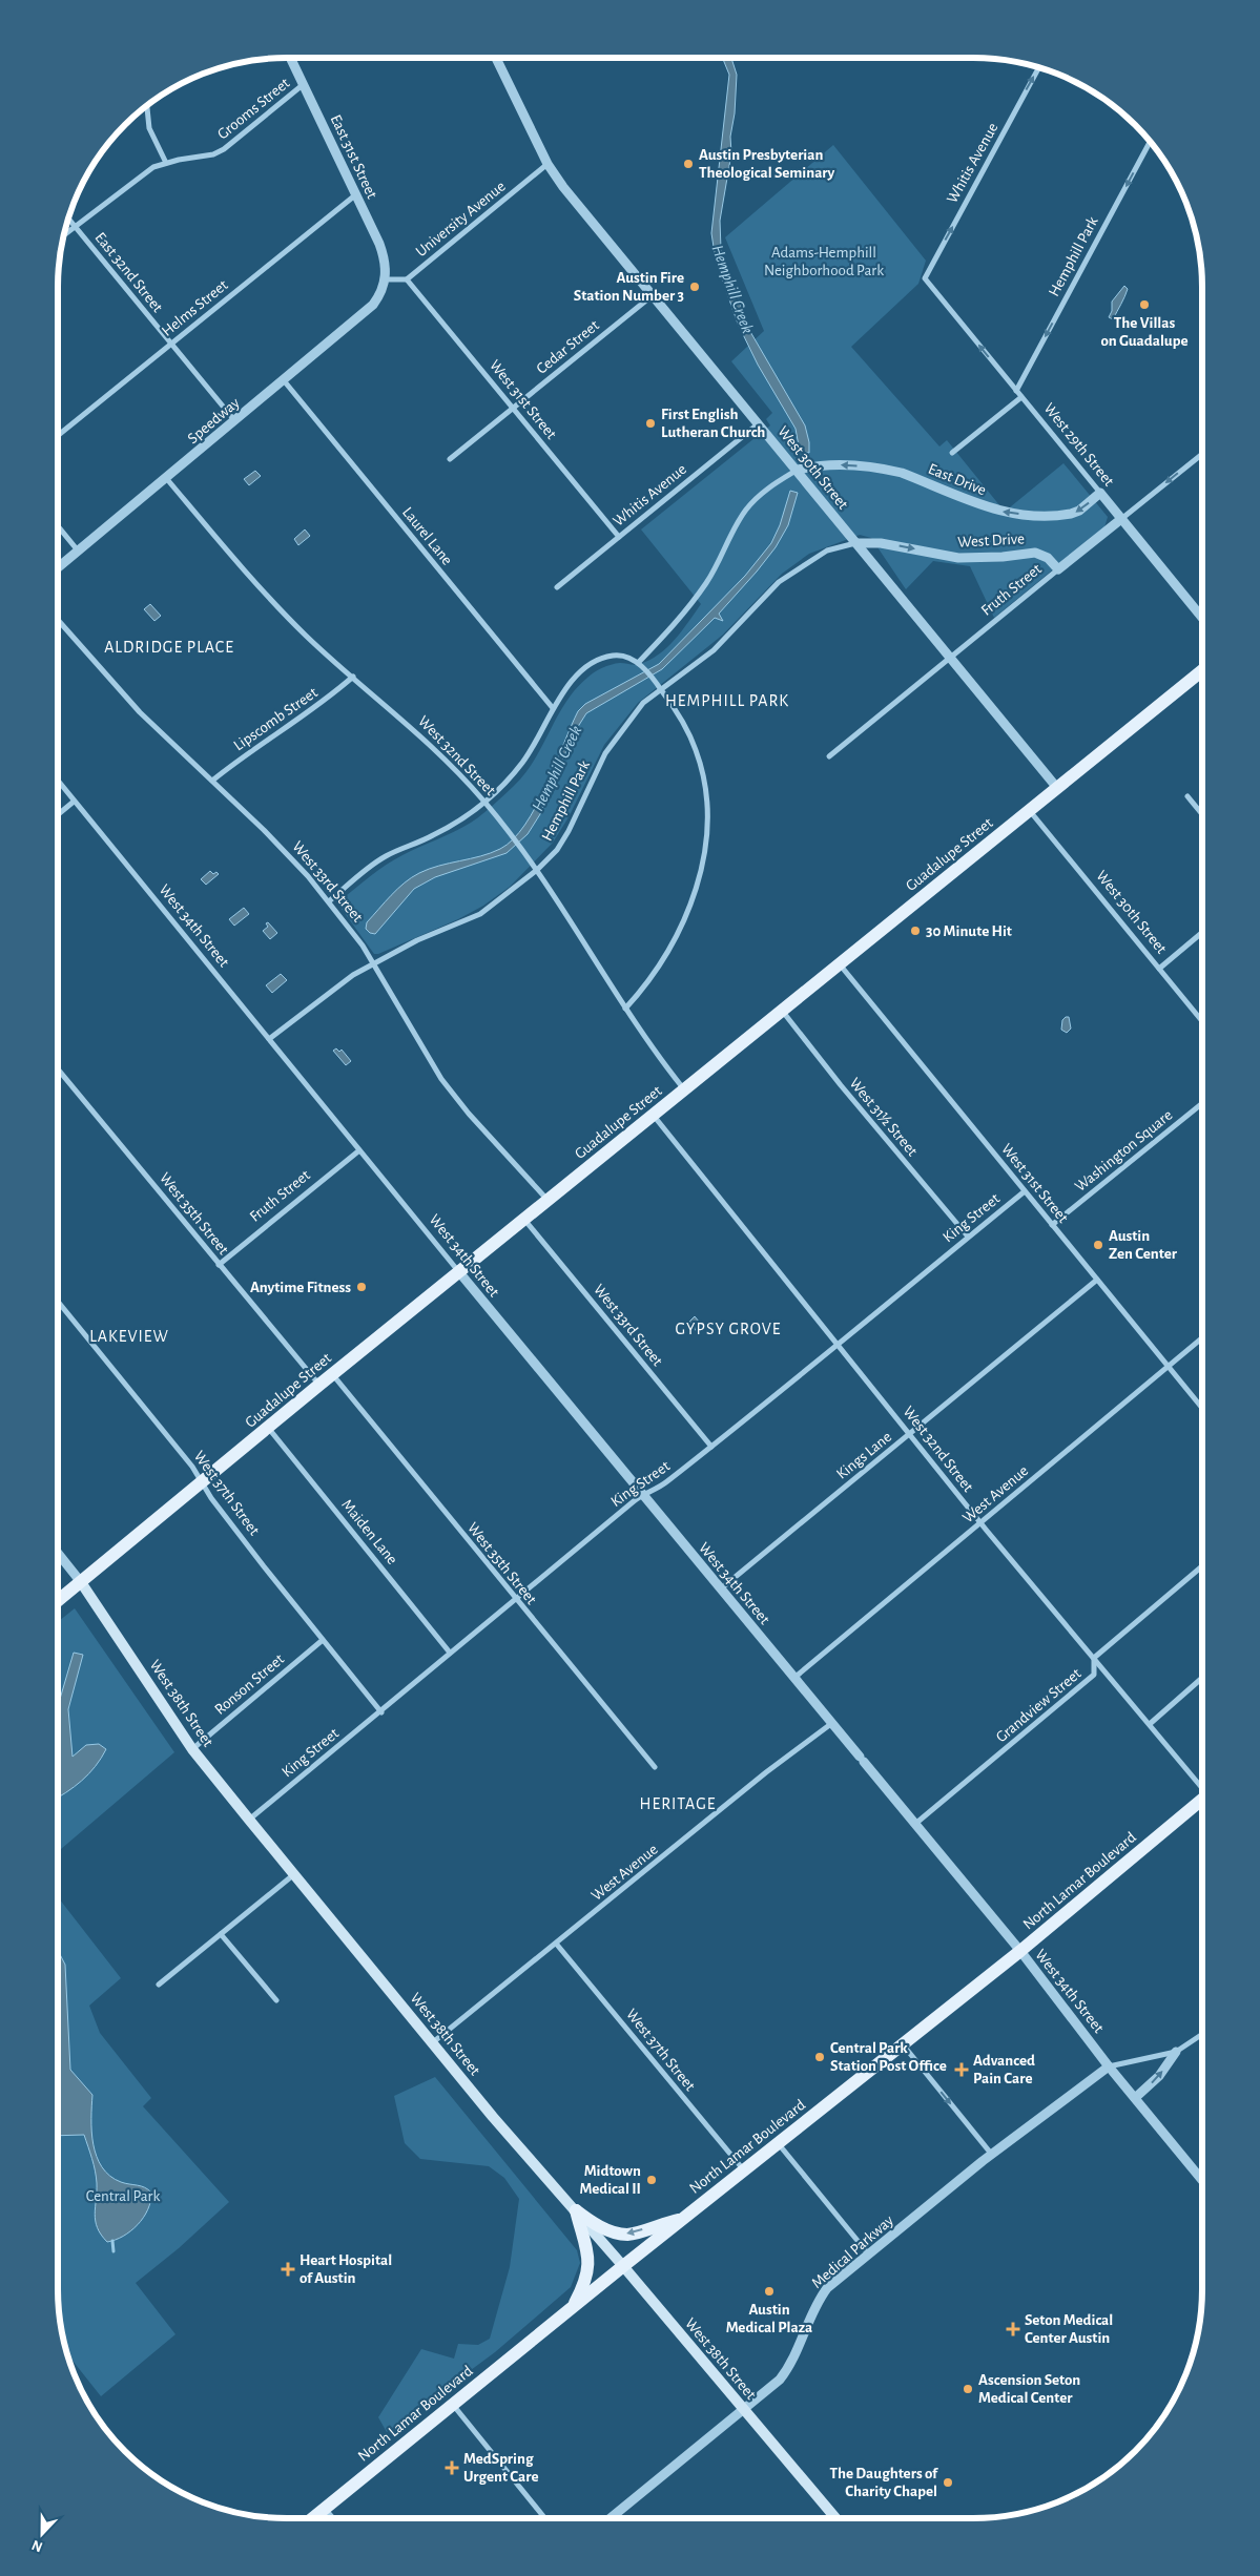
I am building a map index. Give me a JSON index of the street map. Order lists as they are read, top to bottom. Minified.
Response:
{"streets":{"main road":["Guadalupe Street","West 38th Street","North Lamar Boulevard"],"street":["Grooms Street","East 31st Street","Whitis Avenue","University Avenue","Hemphill Park","East 32nd Street","Helms Street","Cedar Street","West 31st Street","Speedway","West 29th Street","West 30th Street","East Drive","Laurel Lane","West Drive","Fruth Street","Lipscomb Street","West 32nd Street","West 33rd Street","West 34th Street","West 31½ Street","Washington Square","West 35th Street","King Street","Kings Lane","West 37th Street","West Avenue","Maiden Lane","Ronson Street","Grandview Street","Medical Parkway"]},"crossings":[["Grooms Street","East 31st Street"],["Grooms Street","East 32nd Street"],["East 31st Street","Helms Street"],["East 31st Street","Speedway"],["Whitis Avenue","West 31st Street"],["Whitis Avenue","West 29th Street"],["Whitis Avenue","West 30th Street"],["University Avenue","West 31st Street"],["University Avenue","West 30th Street"],["Hemphill Park","West 29th Street"],["Hemphill Park","West 30th Street"],["Hemphill Park","West Drive"],["Hemphill Park","West 32nd Street"],["Hemphill Park","West 33rd Street"],["Hemphill Park","West 34th Street"],["East 32nd Street","Helms Street"],["East 32nd Street","Speedway"],["Cedar Street","West 31st Street"],["Cedar Street","West 30th Street"],["West 31st Street","Guadalupe Street"],["West 31st Street","Washington Square"],["West 31st Street","King Street"],["West 31st Street","Kings Lane"],["West 31st Street","West Avenue"],["Speedway","Laurel Lane"],["Speedway","West 32nd Street"],["West 29th Street","East Drive"],["West 29th Street","Fruth Street"],["West 30th Street","East Drive"],["West 30th Street","West Drive"],["West 30th Street","Fruth Street"],["West 30th Street","Guadalupe Street"],["West Drive","Fruth Street"],["Fruth Street","West 34th Street"],["Fruth Street","West 35th Street"],["Lipscomb Street","West 32nd Street"],["Lipscomb Street","West 33rd Street"],["West 32nd Street","Guadalupe Street"],["West 32nd Street","King Street"],["West 32nd Street","Kings Lane"],["West 32nd Street","West Avenue"],["West 32nd Street","Grandview Street"],["Guadalupe Street","West 33rd Street"],["Guadalupe Street","West 34th Street"],["Guadalupe Street","West 31½ Street"],["Guadalupe Street","West 35th Street"],["Guadalupe Street","West 37th Street"],["Guadalupe Street","Maiden Lane"],["Guadalupe Street","West 38th Street"],["West 33rd Street","King Street"],["West 34th Street","King Street"],["West 34th Street","Kings Lane"],["West 34th Street","West Avenue"],["West 34th Street","Grandview Street"],["West 34th Street","North Lamar Boulevard"],["West 34th Street","Medical Parkway"],["West 31½ Street","King Street"],["West 35th Street","King Street"],["King Street","West 37th Street"],["King Street","Maiden Lane"],["King Street","West 38th Street"],["West 37th Street","West Avenue"],["West 37th Street","Ronson Street"],["West 37th Street","North Lamar Boulevard"],["West Avenue","West 38th Street"],["Ronson Street","West 38th Street"],["West 38th Street","North Lamar Boulevard"],["West 38th Street","Medical Parkway"]],"one_way":["Whitis Avenue","East Drive","West Drive"],"districts":["ALDRIDGE PLACE","HEMPHILL PARK","GYPSY GROVE","LAKEVIEW","HERITAGE"],"water":["Hemphill Creek"],"parks":["Adams-Hemphill Neighborhood Park","Central Park"],"places":{"other":["Austin Presbyterian Theological Seminary","Austin Fire Station Number 3","The Villas on Guadalupe","First English Lutheran Church","30 Minute Hit","Austin Zen Center","Anytime Fitness","Central Park Station Post Office","Midtown Medical II","Austin Medical Plaza","Ascension Seton Medical Center","The Daughters of Charity Chapel"],"health":["Advanced Pain Care","Heart Hospital of Austin","Seton Medical Center Austin","MedSpring Urgent Care"]},"north":"bottom"}
